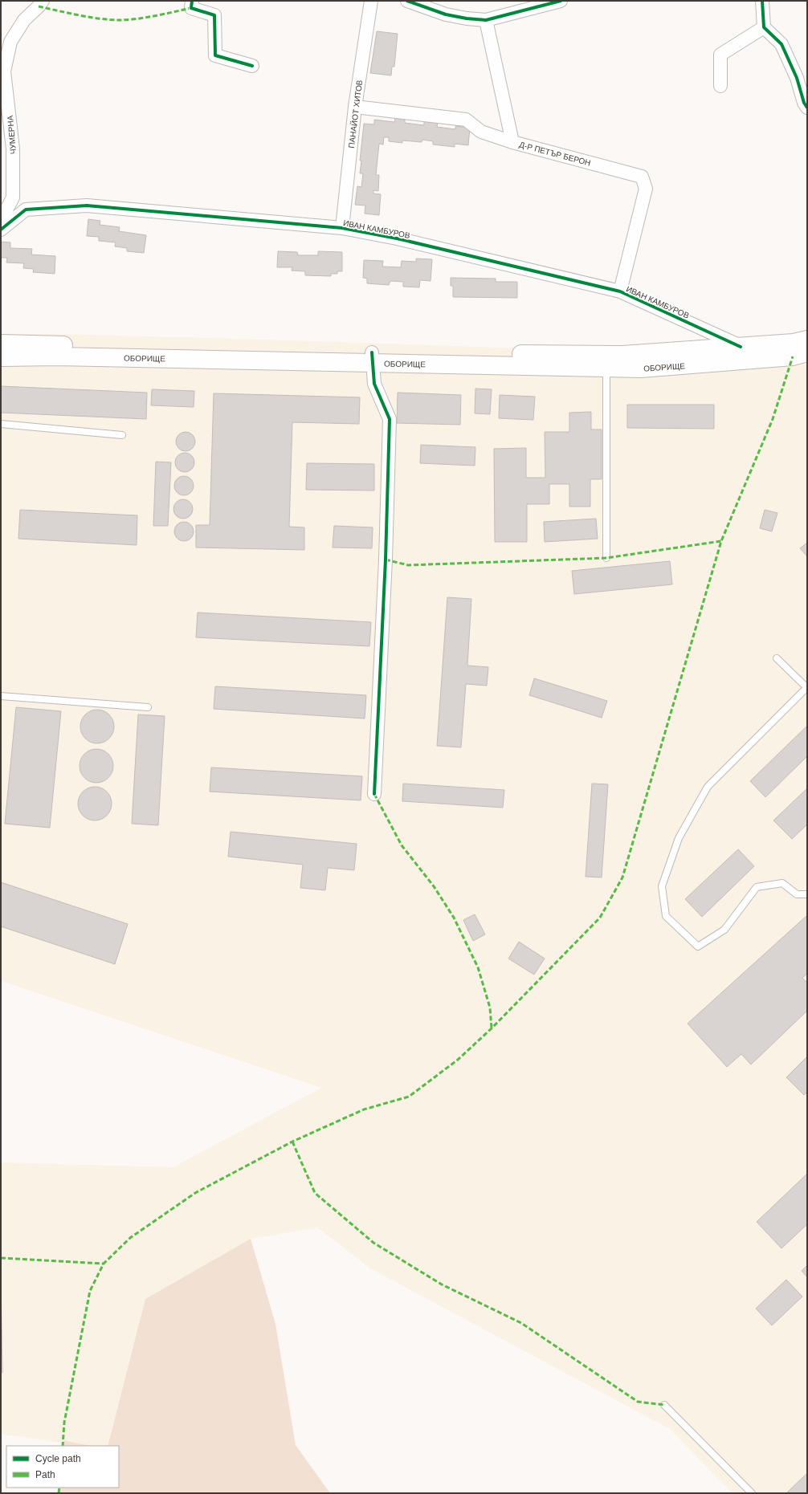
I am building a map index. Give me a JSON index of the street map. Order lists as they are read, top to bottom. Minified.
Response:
{"streets":{"main road":["ОБОРИЩЕ"],"street":["ПАНАЙОТ ХИТОВ","ЧУМЕРНА","Д-Р ПЕТЪР БЕРОН","ИВАН КАМБУРОВ"]},"crossings":[["ПАНАЙОТ ХИТОВ","Д-Р ПЕТЪР БЕРОН"],["ПАНАЙОТ ХИТОВ","ИВАН КАМБУРОВ"],["Д-Р ПЕТЪР БЕРОН","ИВАН КАМБУРОВ"],["ИВАН КАМБУРОВ","ОБОРИЩЕ"]],"legend":["Cycle path","Path"]}
